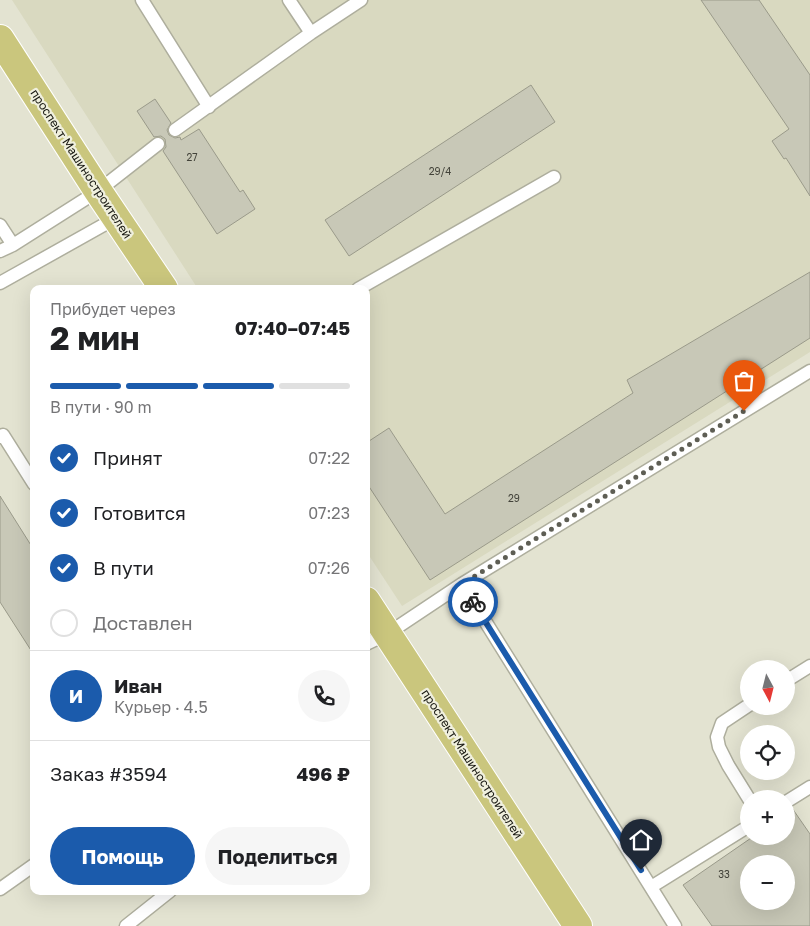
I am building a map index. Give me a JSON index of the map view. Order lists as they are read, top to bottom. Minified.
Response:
{"streets":{"main road":["проспект Машиностроителей"]},"house_numbers":["27","29/4","29","33"],"north":"bottom","page":{"heading":["2 мин","Прибудет через","07:40–07:45"],"panel":["Иван","Курьер · 4.5","Заказ #3594","496 ₽"],"bar":"В пути · 90 m","list":[["Принят","07:22"],["Готовится","07:23"],["В пути","07:26"],"Доставлен"],"map_buttons":["+","−"],"round":"И","buttons":["Помощь","Поделиться"]}}
